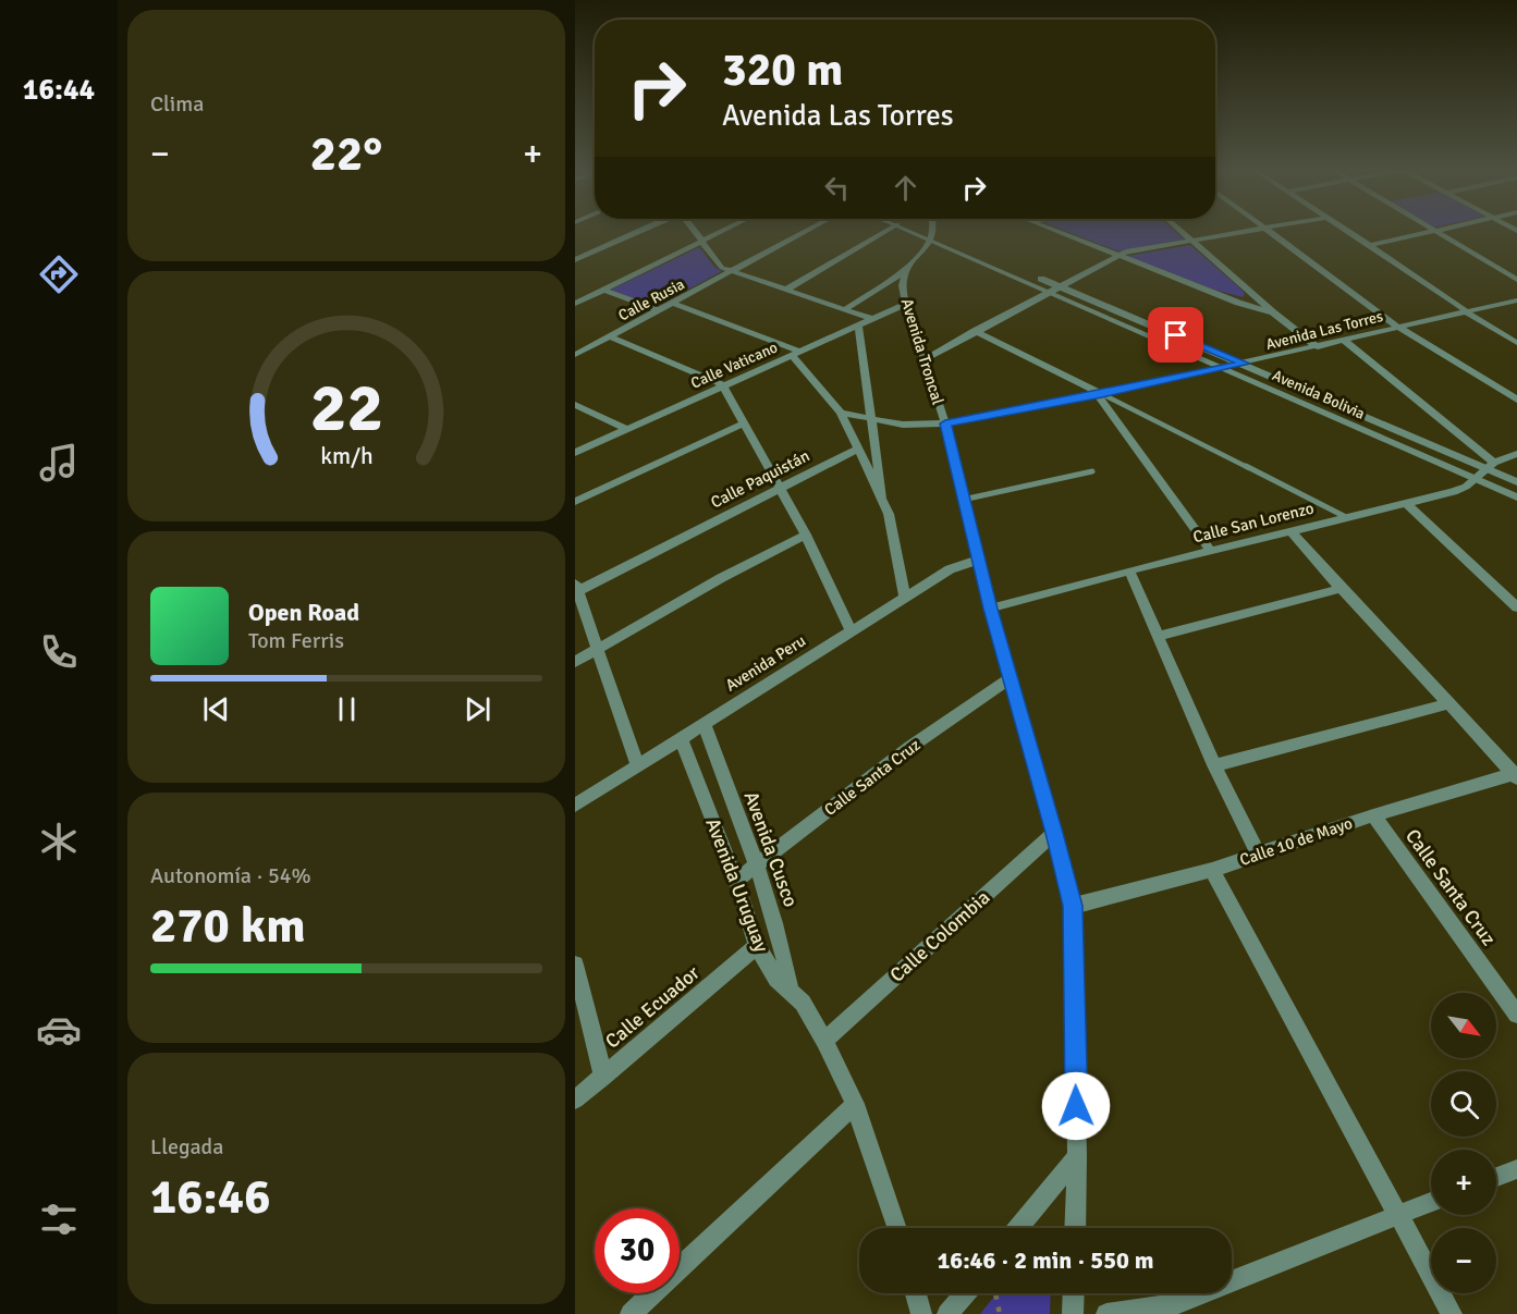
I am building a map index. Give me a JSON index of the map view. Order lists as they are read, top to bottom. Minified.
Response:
{"streets":{"street":["Calle Rusia","Avenida Las Torres","Avenida Troncal","Calle Vaticano","Avenida Bolivia","Calle Paquistán","Calle San Lorenzo","Avenida Peru","Calle Santa Cruz","Calle 10 de Mayo","Avenida Cusco","Avenida Uruguay","Calle Colombia","Calle Ecuador"]},"crossings":[["Avenida Las Torres","Avenida Troncal"],["Avenida Las Torres","Avenida Bolivia"],["Avenida Troncal","Calle Vaticano"],["Avenida Troncal","Calle San Lorenzo"],["Avenida Troncal","Avenida Peru"],["Avenida Troncal","Calle Santa Cruz"],["Avenida Troncal","Calle 10 de Mayo"],["Avenida Troncal","Calle Colombia"],["Avenida Bolivia","Calle San Lorenzo"],["Avenida Peru","Avenida Cusco"],["Avenida Peru","Avenida Uruguay"],["Calle Santa Cruz","Calle 10 de Mayo"],["Calle Santa Cruz","Avenida Cusco"],["Calle Santa Cruz","Avenida Uruguay"],["Avenida Cusco","Avenida Uruguay"],["Avenida Uruguay","Calle Colombia"],["Avenida Uruguay","Calle Ecuador"]],"north":"bottom right","page":{"tabs":"16:44","tile":["Clima",["Autonomía · 54%","270 km"],["Llegada","16:46"]],"turn":["320 m","Avenida Las Torres"],"heat":["−","22°","+"],"song":["Open Road","Tom Ferris"],"map_buttons":["+","−"],"limit":"30","trip":"16:46 · 2 min · 550 m","gauge":["22","km/h"]}}
